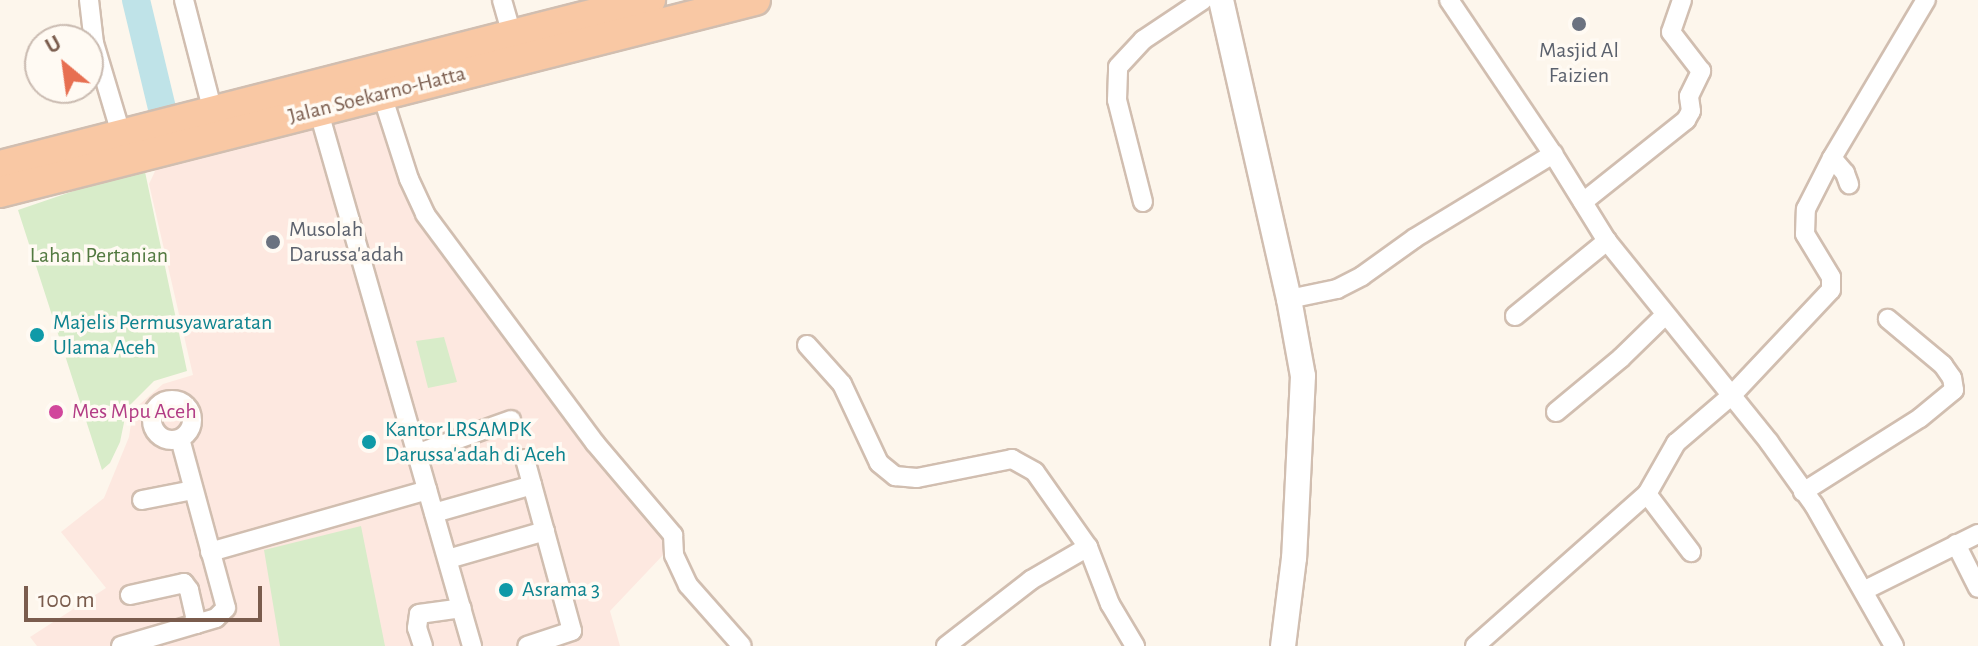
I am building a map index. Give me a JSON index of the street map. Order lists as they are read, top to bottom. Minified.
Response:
{"streets":{"highway":["Jalan Soekarno-Hatta"]},"parks":["Lahan Pertanian"],"places":["Masjid Al Faizien","Musolah Darussa'adah","Majelis Permusyawaratan Ulama Aceh","Mes Mpu Aceh","Kantor LRSAMPK Darussa'adah di Aceh","Asrama 3"],"scale_bar":"100 m","north":"top left"}
